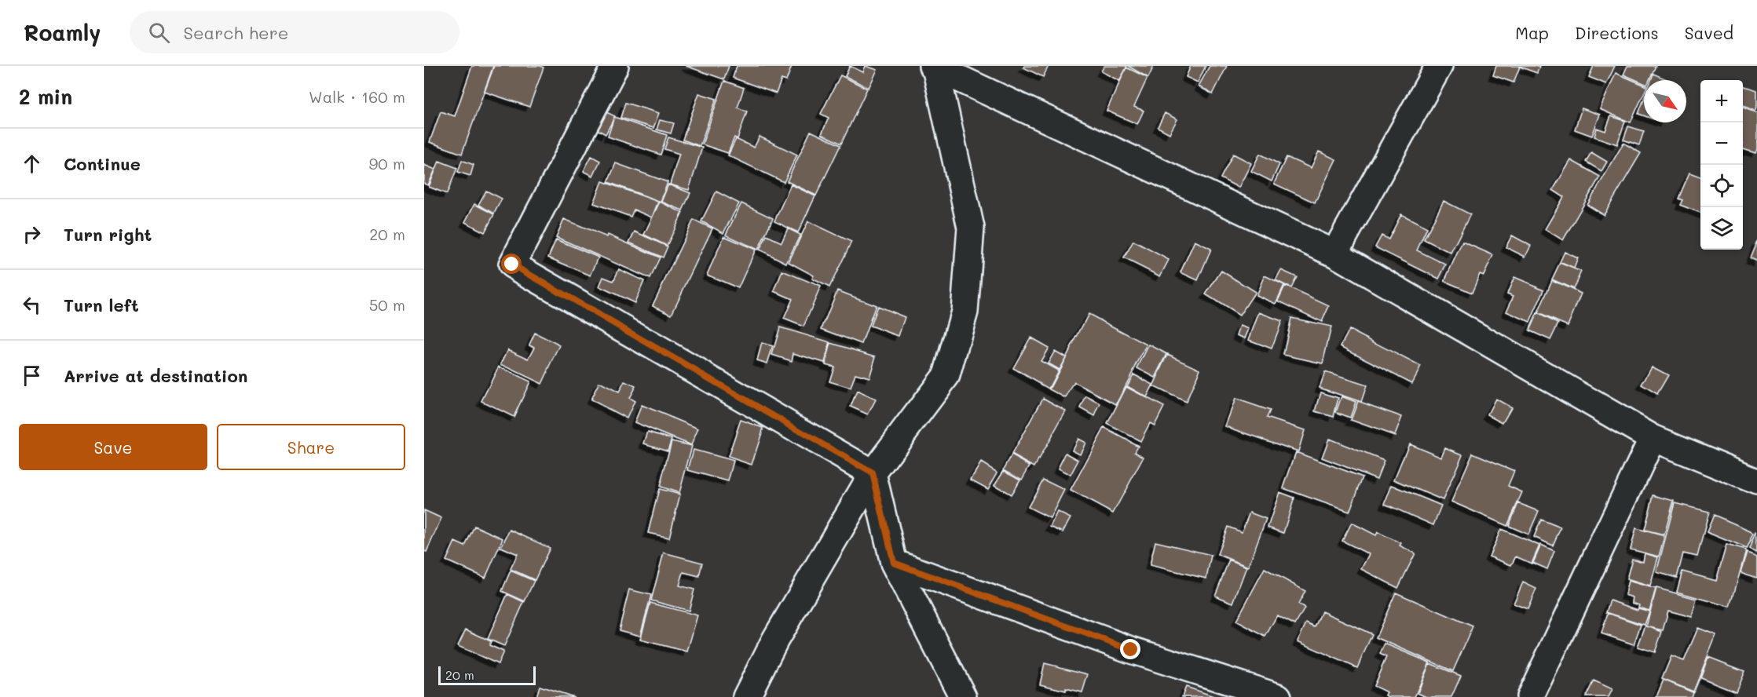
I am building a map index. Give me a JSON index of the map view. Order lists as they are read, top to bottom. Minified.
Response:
{"scale_bar":"20 m","north":"bottom right","page":{"header":"Roamly","search":"Search here","nav":["Map","Directions","Saved"],"heading":["2 min","Walk · 160 m"],"map_buttons":["+","−"],"list":[["Continue","90 m"],["Turn right","20 m"],["Turn left","50 m"],"Arrive at destination"],"buttons":["Save","Share"],"scale":"20 m"}}
